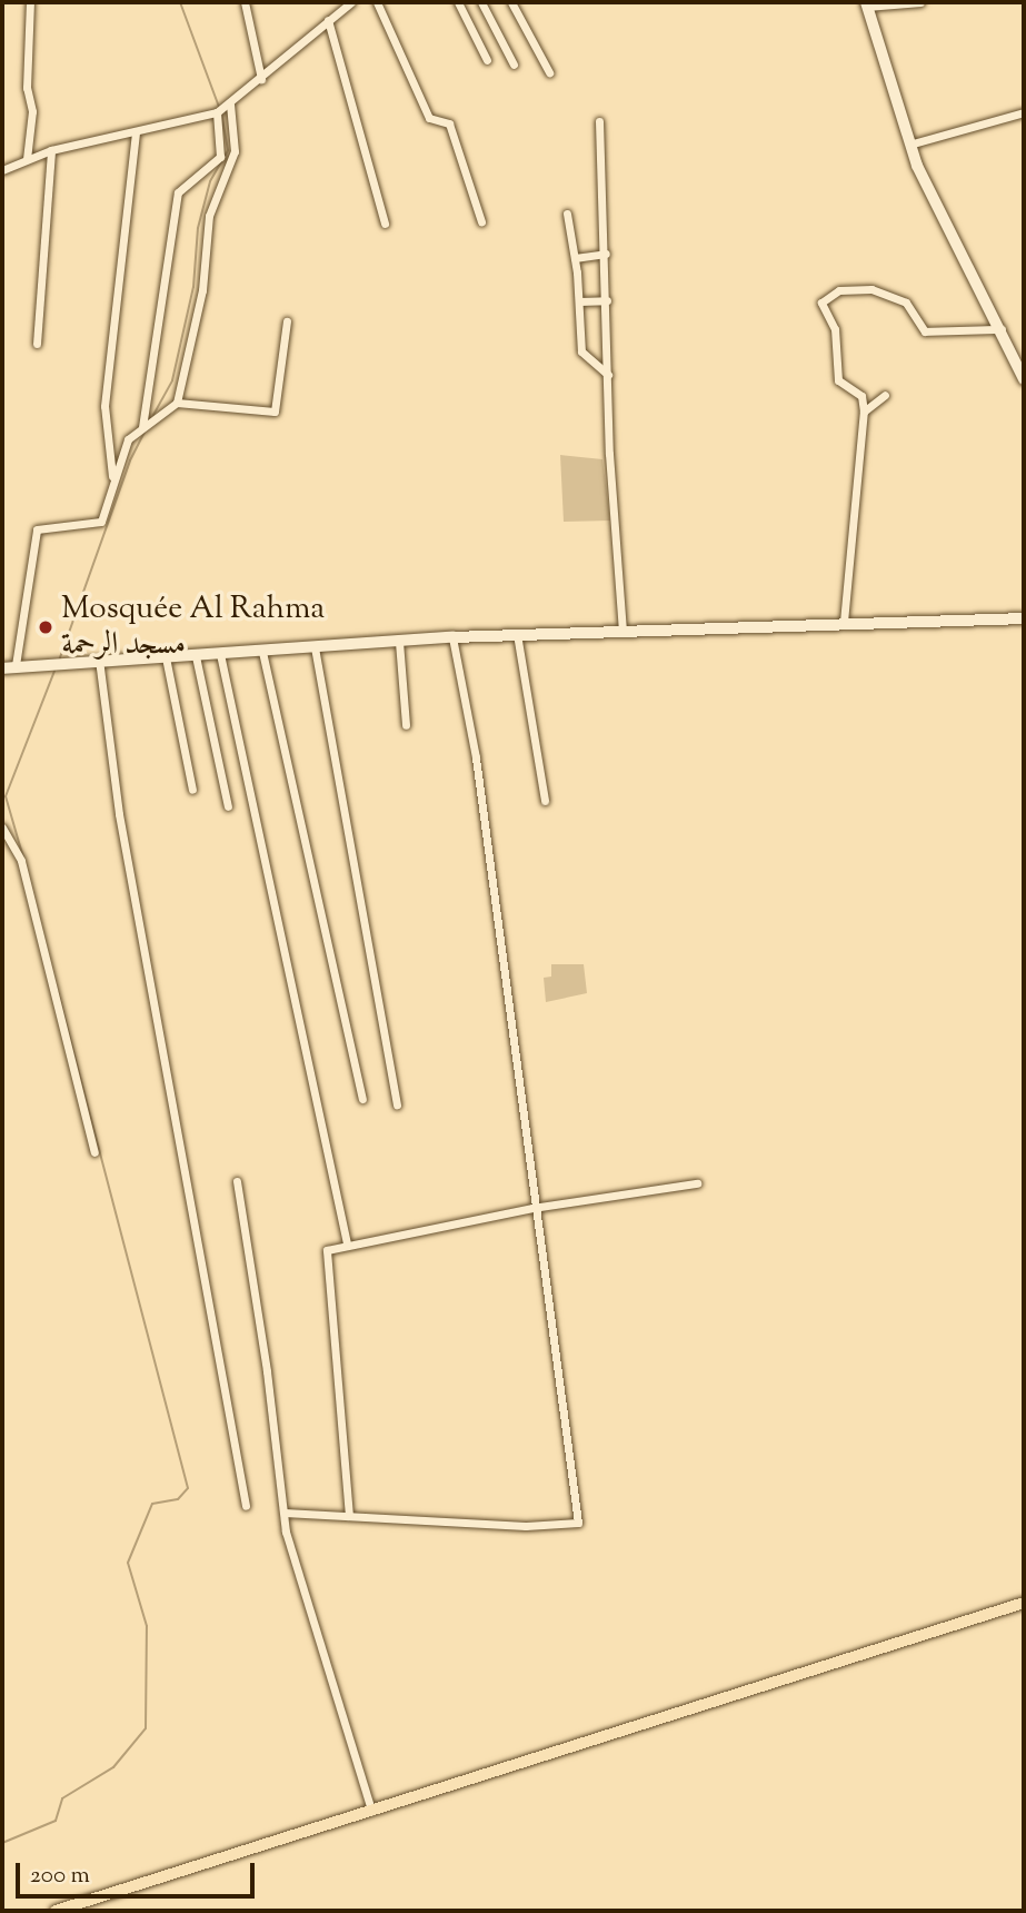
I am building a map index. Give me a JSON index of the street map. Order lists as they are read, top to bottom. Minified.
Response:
{"places":["Mosquée Al Rahma مسجد الرحمة"],"scale_bar":"200 m"}
